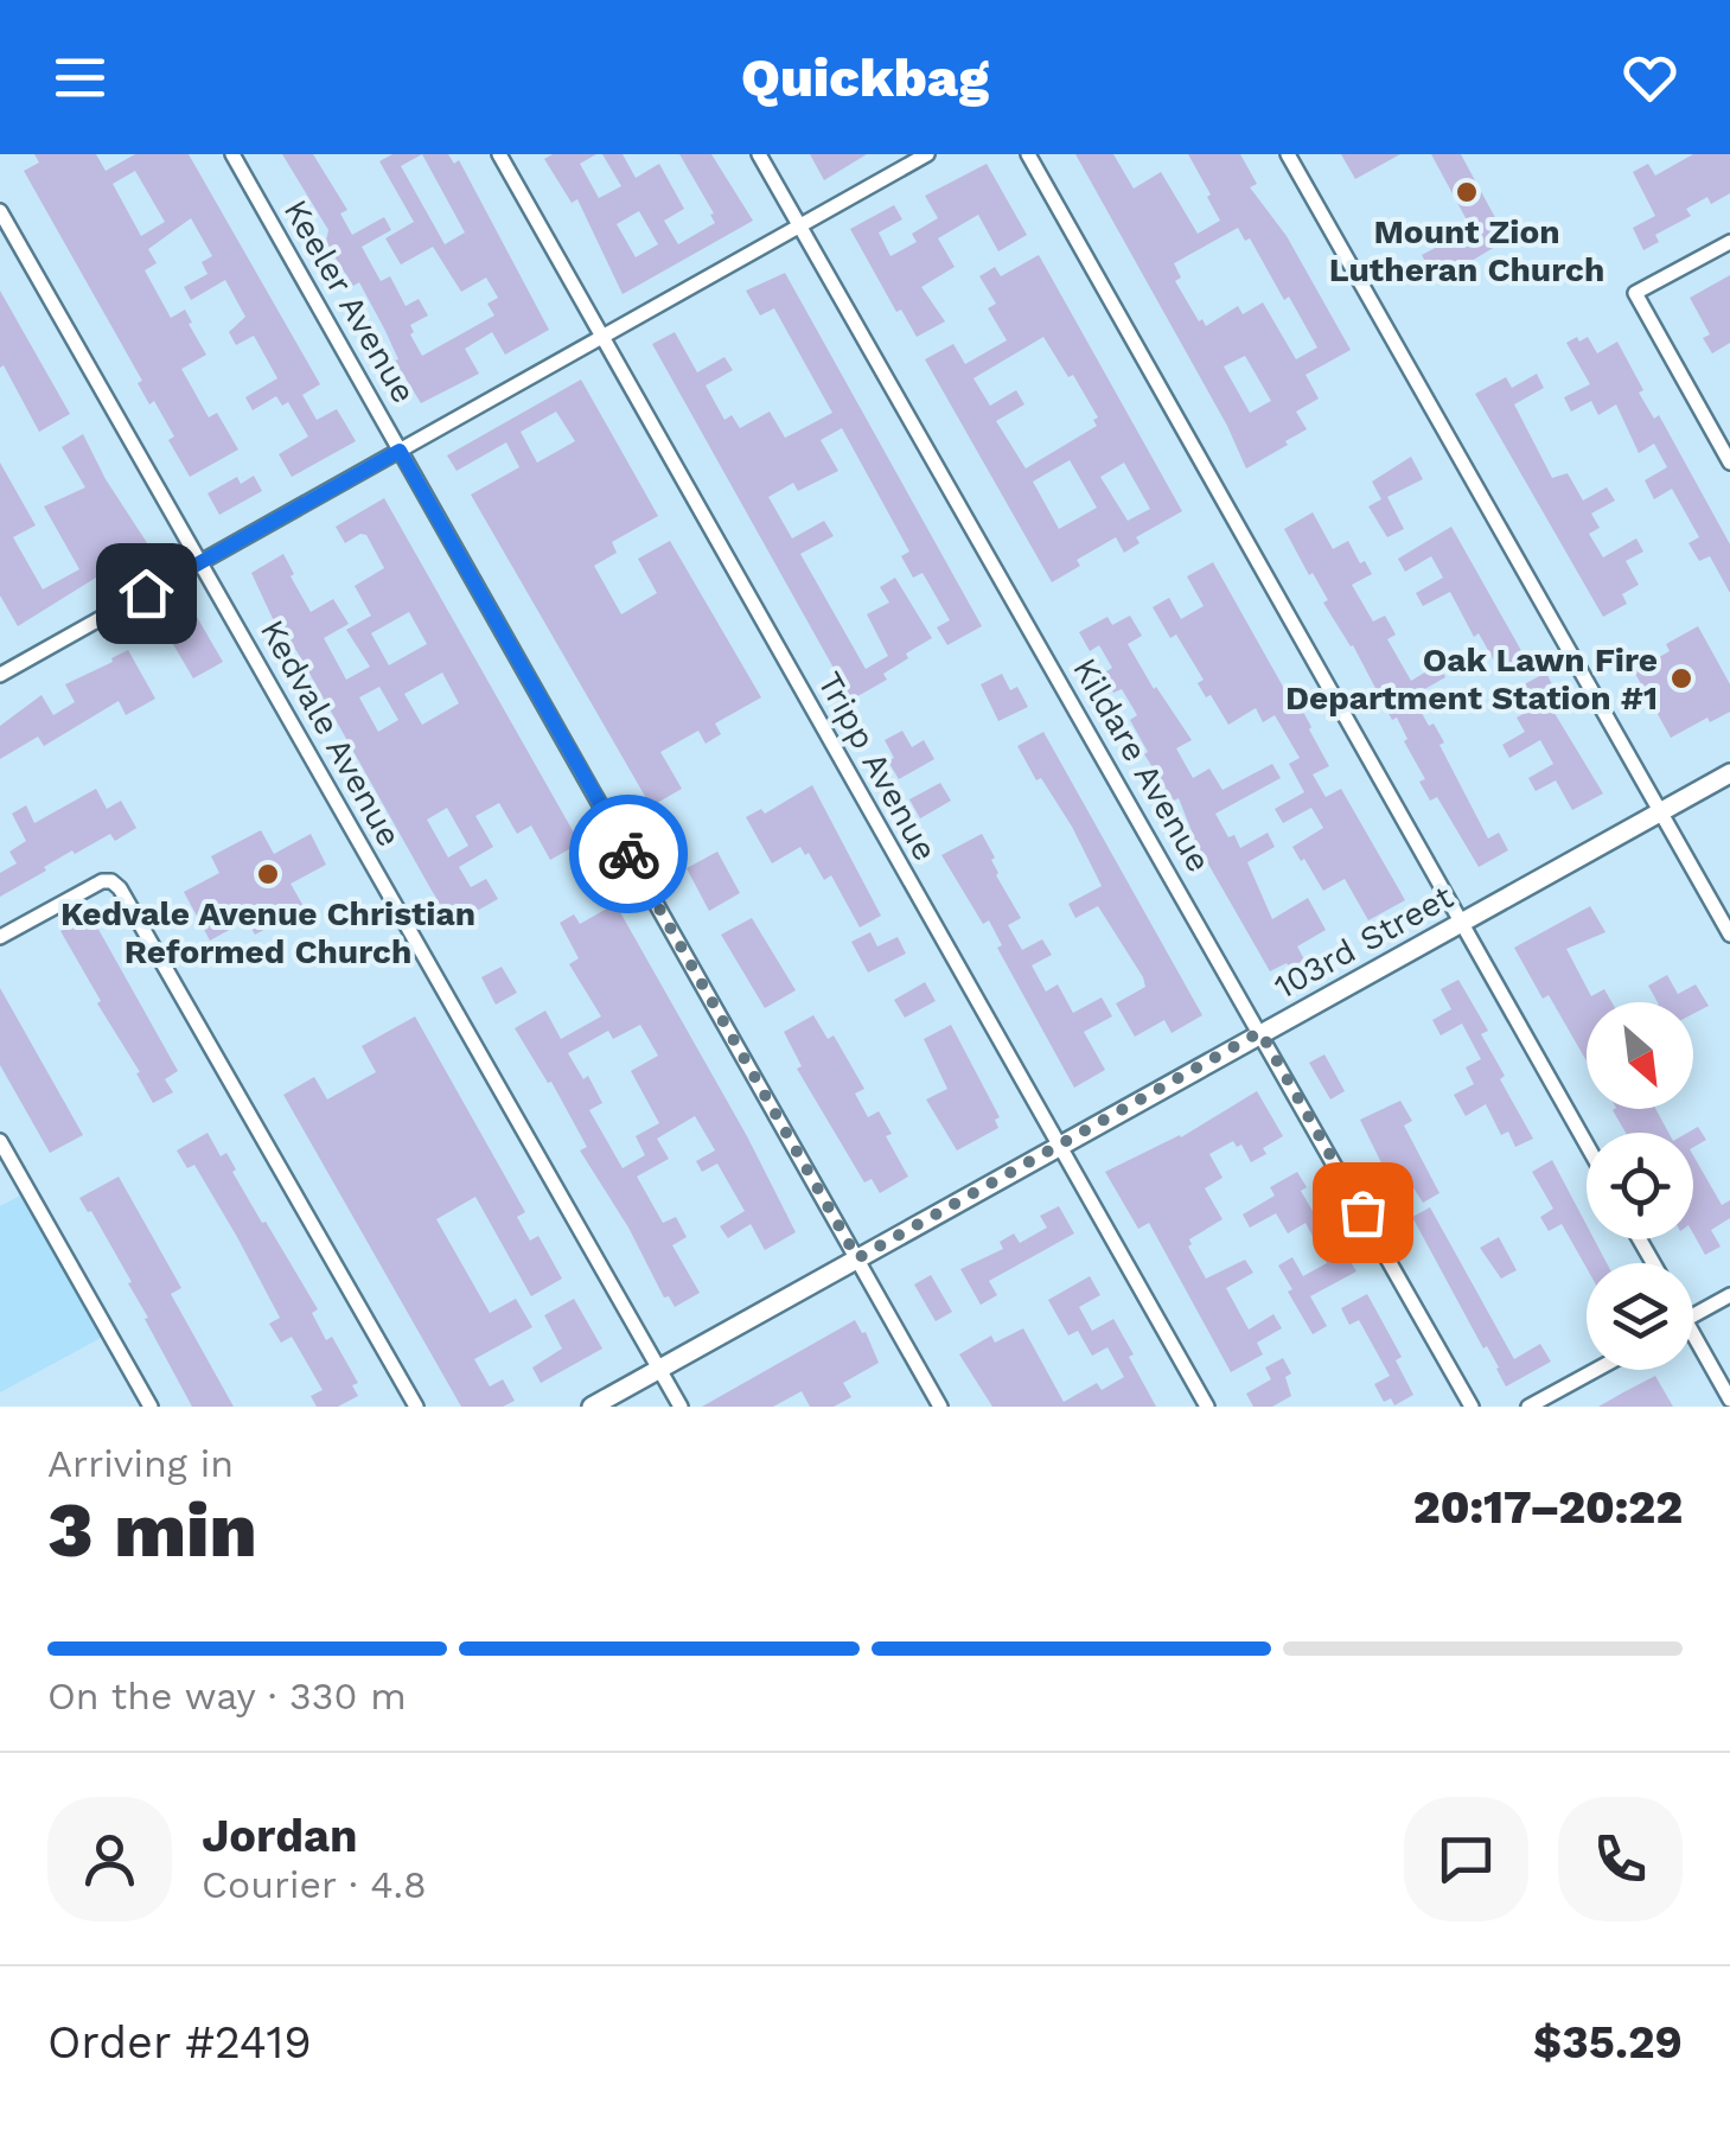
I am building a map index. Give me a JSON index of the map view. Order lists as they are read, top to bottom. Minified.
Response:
{"streets":{"main road":["103rd Street"],"street":["Keeler Avenue","Kedvale Avenue","Kildare Avenue","Tripp Avenue"]},"crossings":[["Keeler Avenue","103rd Street"],["Kedvale Avenue","103rd Street"],["Kildare Avenue","103rd Street"],["Tripp Avenue","103rd Street"]],"places":["Mount Zion Lutheran Church","Oak Lawn Fire Department Station #1","Kedvale Avenue Christian Reformed Church"],"north":"bottom right","page":{"header":"Quickbag","heading":["3 min","Arriving in","20:17–20:22"],"panel":["Jordan","Courier · 4.8","Order #2419","$35.29"],"bar":"On the way · 330 m"}}
